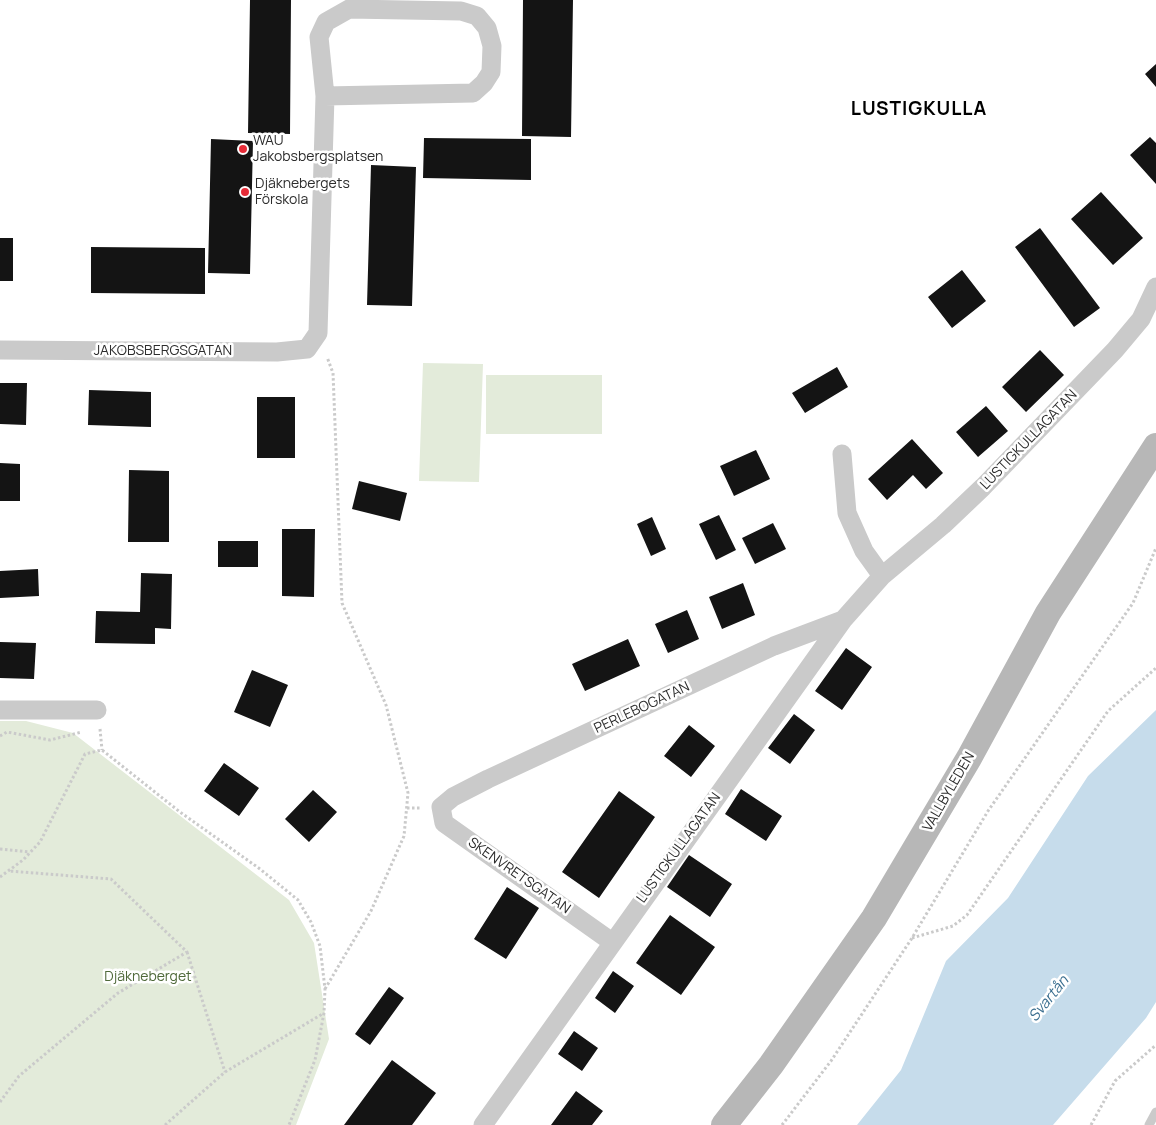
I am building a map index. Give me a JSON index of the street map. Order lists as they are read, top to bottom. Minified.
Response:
{"streets":{"main road":["VALLBYLEDEN"],"street":["JAKOBSBERGSGATAN","LUSTIGKULLAGATAN","PERLEBOGATAN","SKENVRETSGATAN"]},"crossings":[["LUSTIGKULLAGATAN","PERLEBOGATAN"],["LUSTIGKULLAGATAN","SKENVRETSGATAN"],["PERLEBOGATAN","SKENVRETSGATAN"]],"districts":["LUSTIGKULLA"],"water":["Svartån"],"parks":["Djäkneberget"],"places":["WAU Jakobsbergsplatsen","Djäknebergets Förskola"]}
